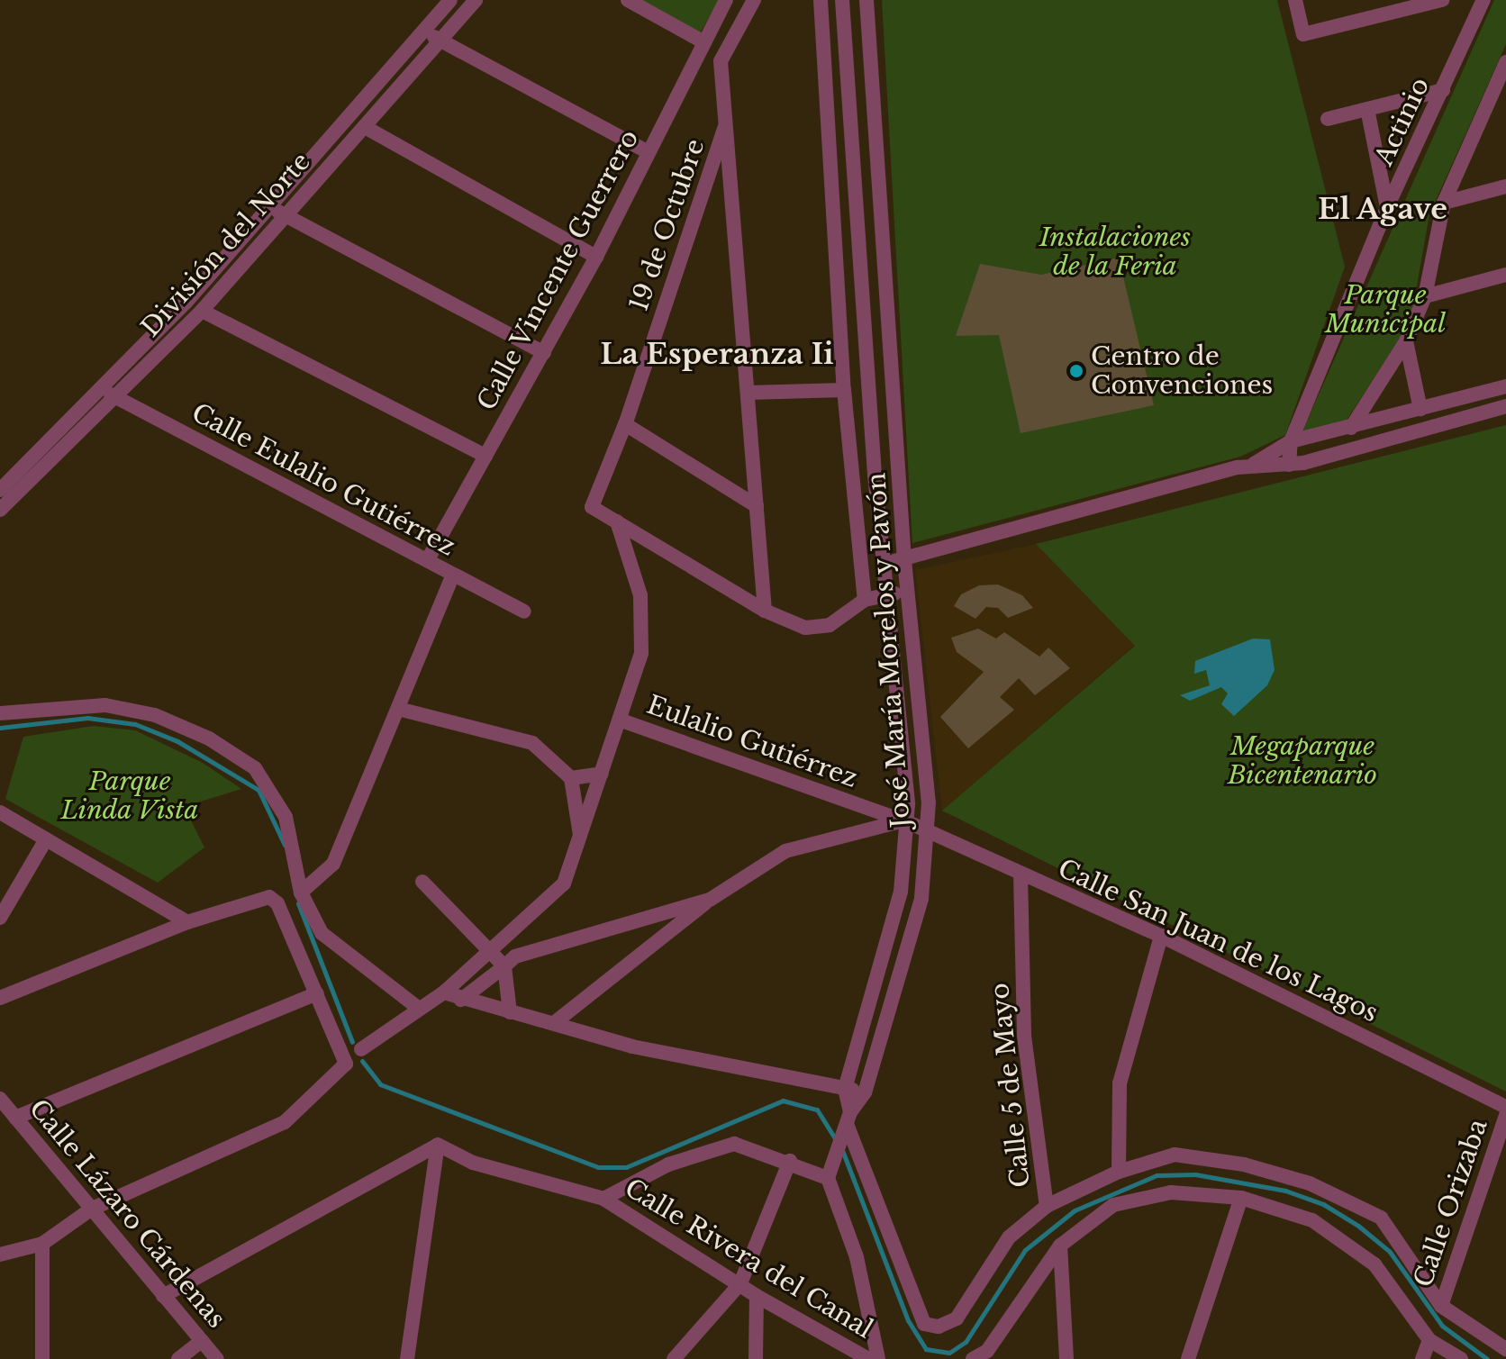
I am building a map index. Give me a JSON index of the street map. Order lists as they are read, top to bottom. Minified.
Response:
{"streets":{"street":["Actinio","19 de Octubre","División del Norte","Calle Vincente Guerrero","Calle Eulalio Gutiérrez","José María Morelos y Pavón","Eulalio Gutiérrez","Calle San Juan de los Lagos","Calle 5 de Mayo","Calle Orizaba","Calle Lázaro Cárdenas","Calle Rivera del Canal"]},"crossings":[["División del Norte","Calle Eulalio Gutiérrez"],["Calle Vincente Guerrero","Calle Eulalio Gutiérrez"],["José María Morelos y Pavón","Eulalio Gutiérrez"],["José María Morelos y Pavón","Calle San Juan de los Lagos"],["Eulalio Gutiérrez","Calle San Juan de los Lagos"],["Calle San Juan de los Lagos","Calle 5 de Mayo"]],"districts":["El Agave","La Esperanza Ii"],"parks":["Instalaciones de la Feria","Parque Municipal","Megaparque Bicentenario","Parque Linda Vista"],"places":["Centro de Convenciones"]}
